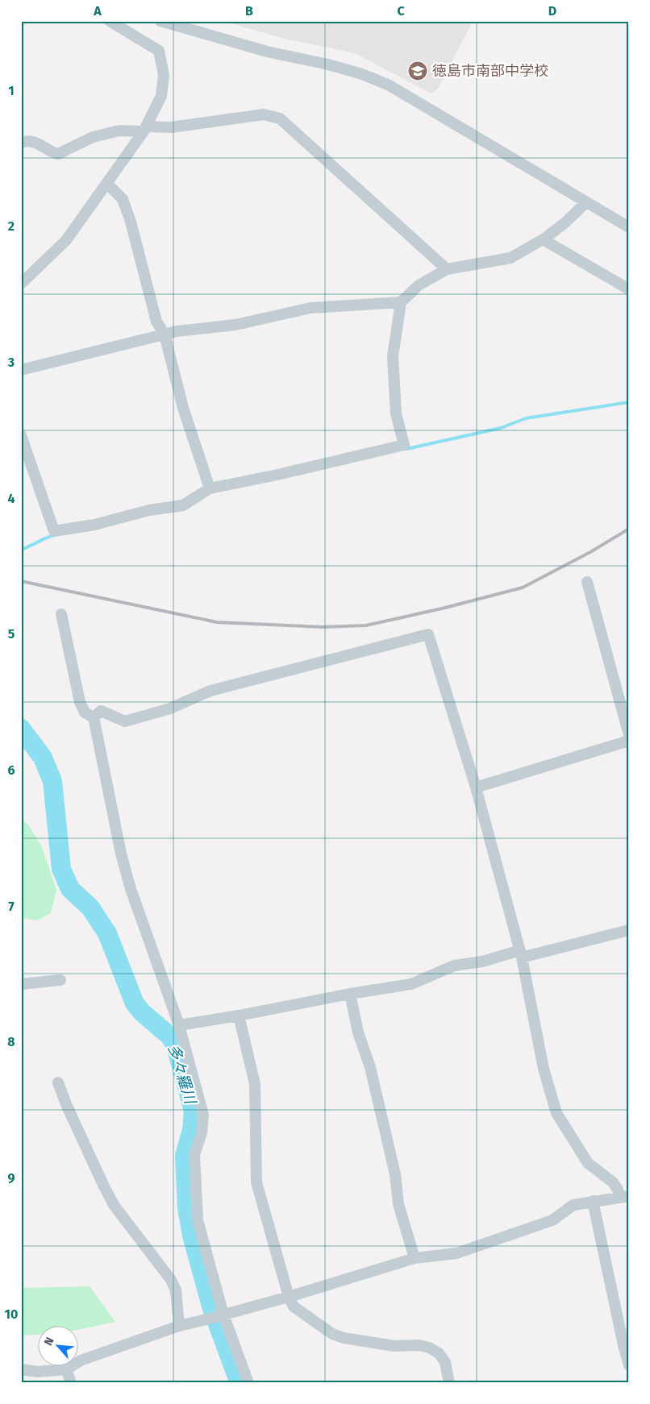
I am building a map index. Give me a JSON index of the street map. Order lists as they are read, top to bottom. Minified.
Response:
{"water":["多々羅川"],"places":{"school or university":["徳島市南部中学校"]},"north":"top left","grid":{"columns":["A","B","C","D"],"rows":["1","2","3","4","5","6","7","8","9","10"]}}
